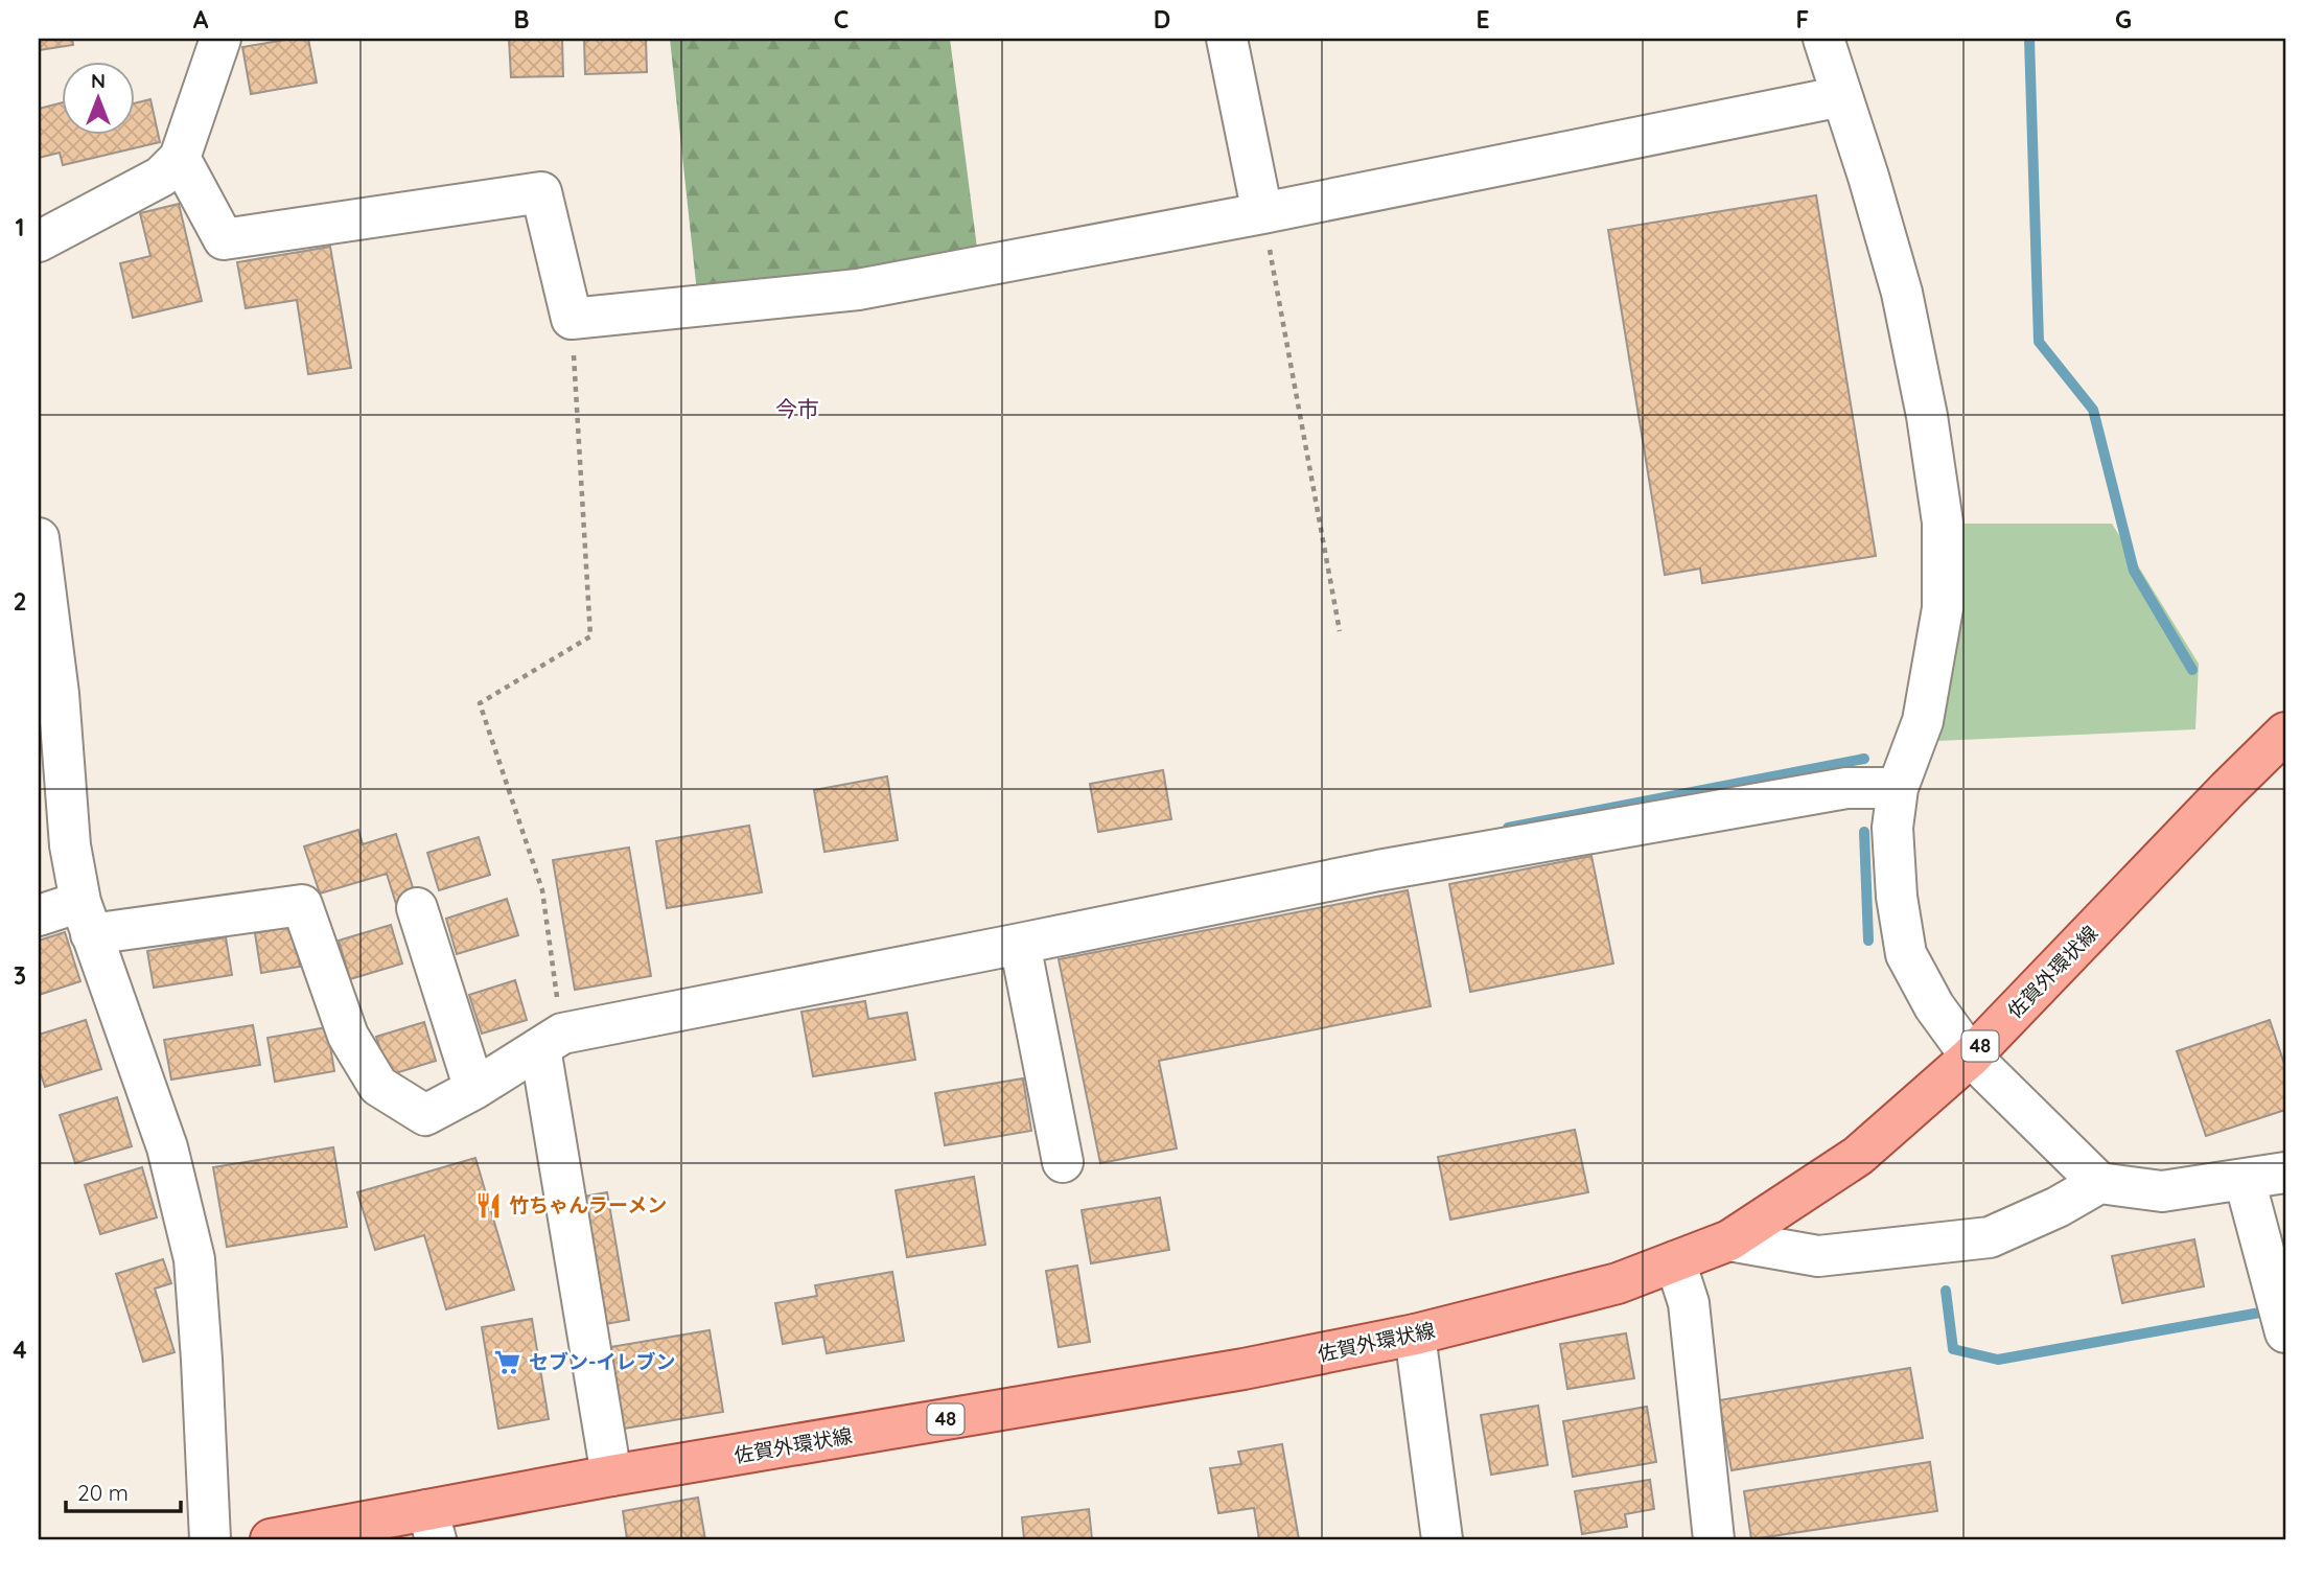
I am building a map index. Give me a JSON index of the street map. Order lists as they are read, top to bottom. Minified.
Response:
{"streets":{"main road":["佐賀外環状線","48"]},"districts":["今市"],"places":{"restaurant":["竹ちゃんラーメン"],"supermarket":["セブン-イレブン"]},"scale_bar":"20 m","north":"top","grid":{"columns":["A","B","C","D","E","F","G"],"rows":["1","2","3","4"]}}
